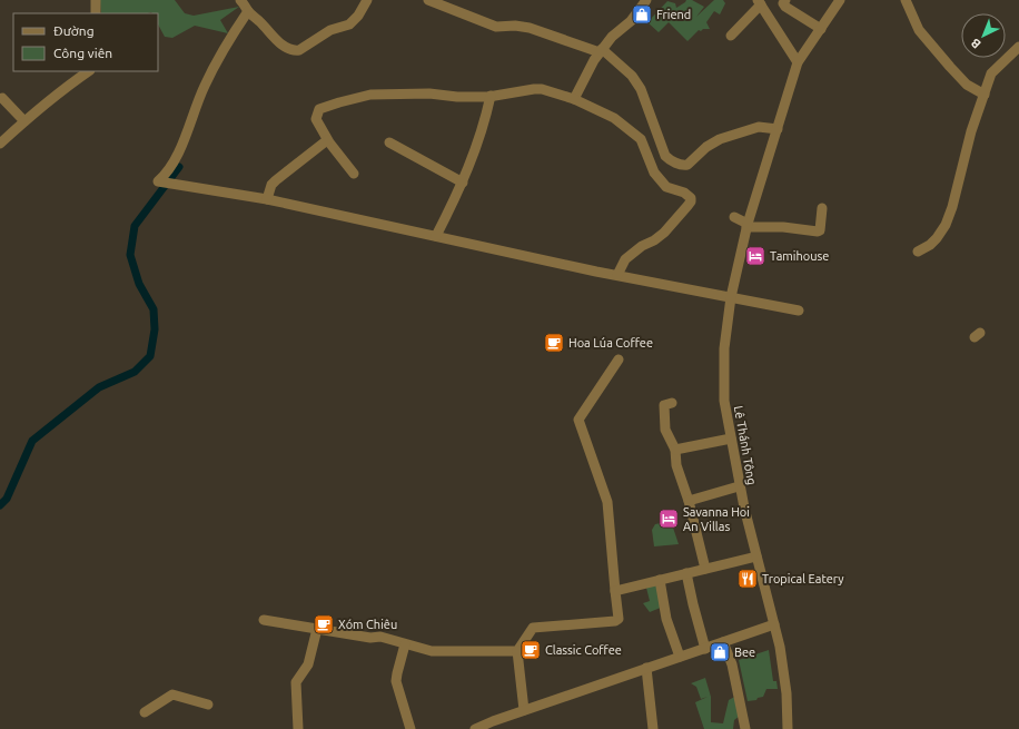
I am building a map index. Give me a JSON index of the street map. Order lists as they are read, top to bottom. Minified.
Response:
{"streets":{"street":["Lê Thánh Tông"]},"places":{"shop":["Friend","Bee"],"hotel":["Tamihouse","Savanna Hoi An Villas"],"cafe":["Hoa Lúa Coffee","Xóm Chiêu","Classic Coffee"],"restaurant":["Tropical Eatery"]},"legend":["Đường","Công viên"],"north":"bottom left"}
